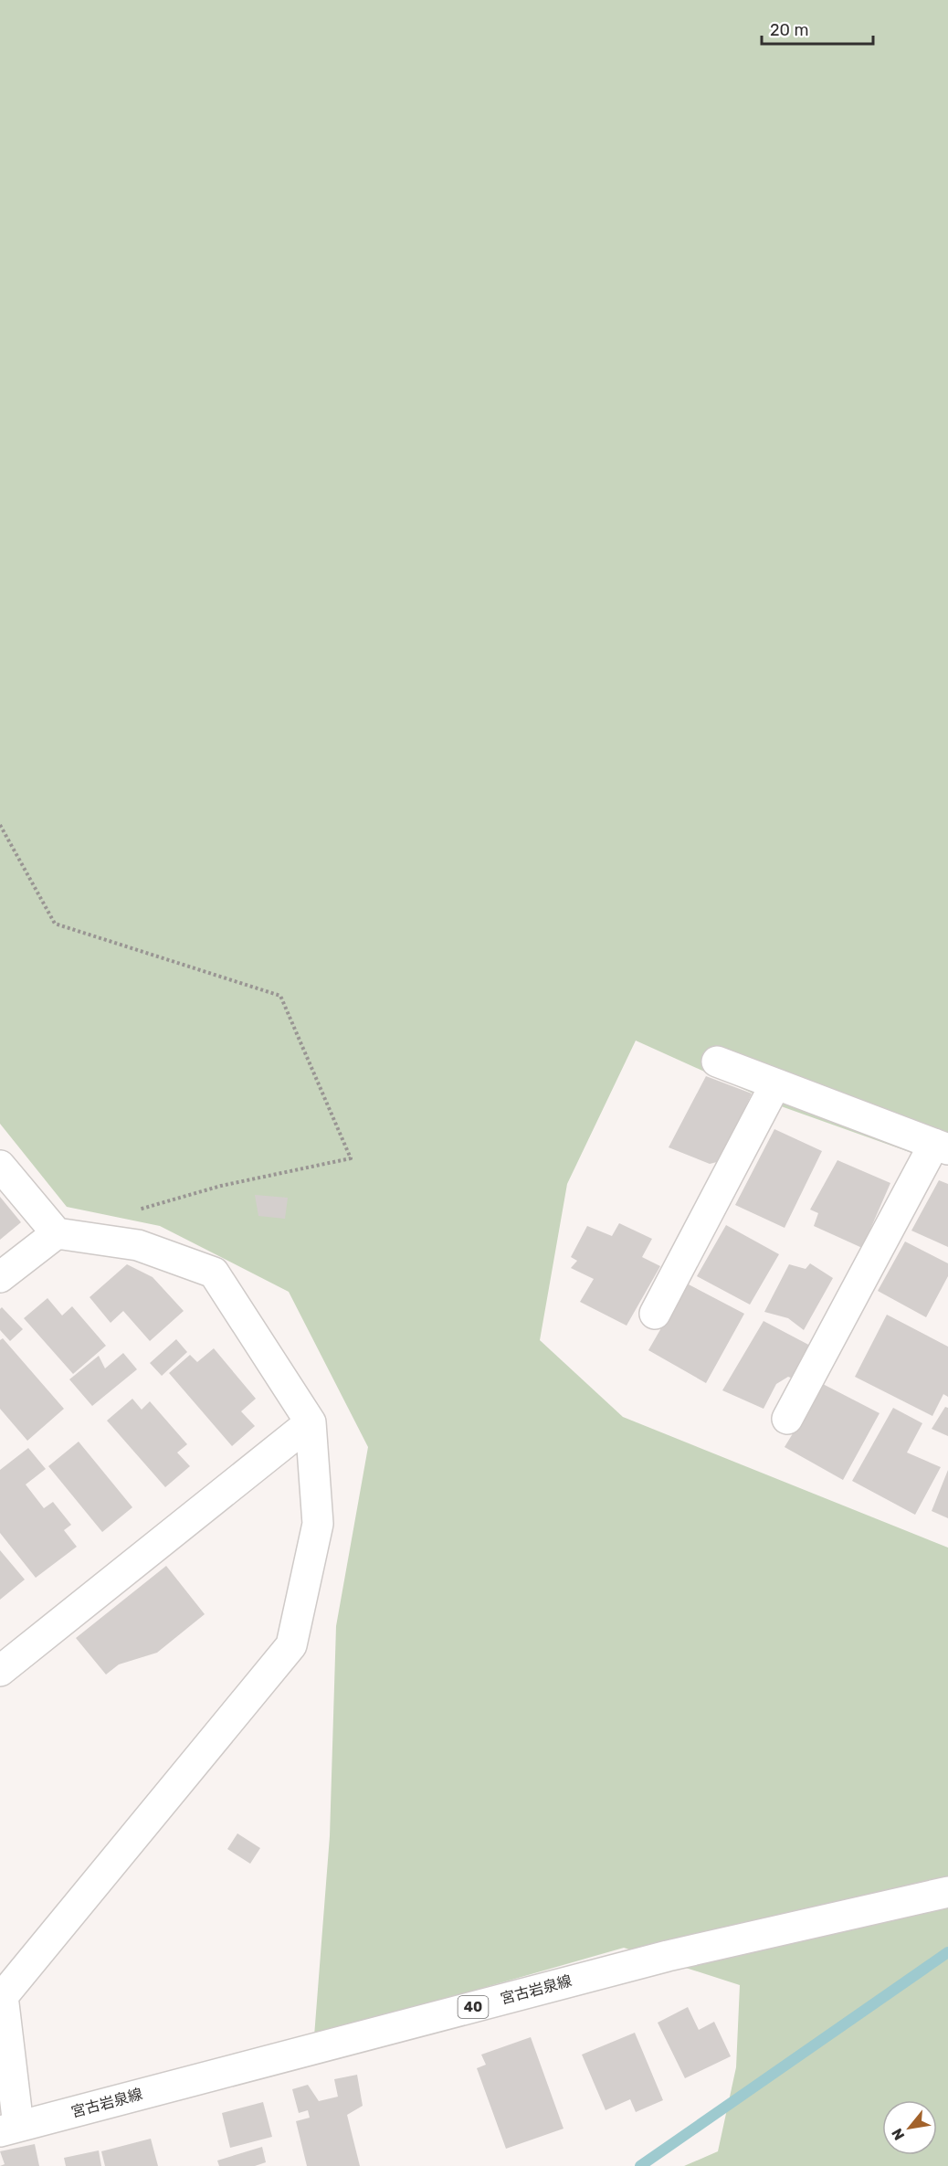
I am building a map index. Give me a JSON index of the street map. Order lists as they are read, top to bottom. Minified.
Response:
{"streets":{"street":["宮古岩泉線","40"]},"scale_bar":"20 m","north":"bottom left"}
